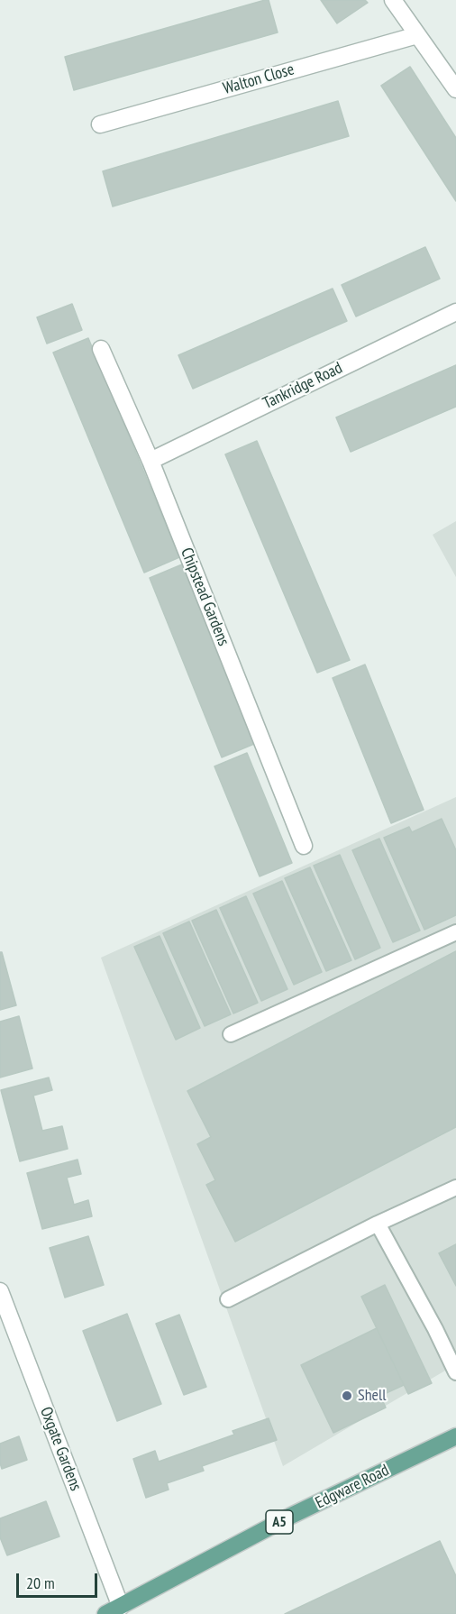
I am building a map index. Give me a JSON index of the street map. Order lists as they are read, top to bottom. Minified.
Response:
{"streets":{"main road":["Edgware Road","A5"],"street":["Walton Close","Tankridge Road","Chipstead Gardens","Oxgate Gardens"]},"crossings":[["Tankridge Road","Chipstead Gardens"],["Oxgate Gardens","Edgware Road"]],"places":["Shell"],"scale_bar":"20 m"}
